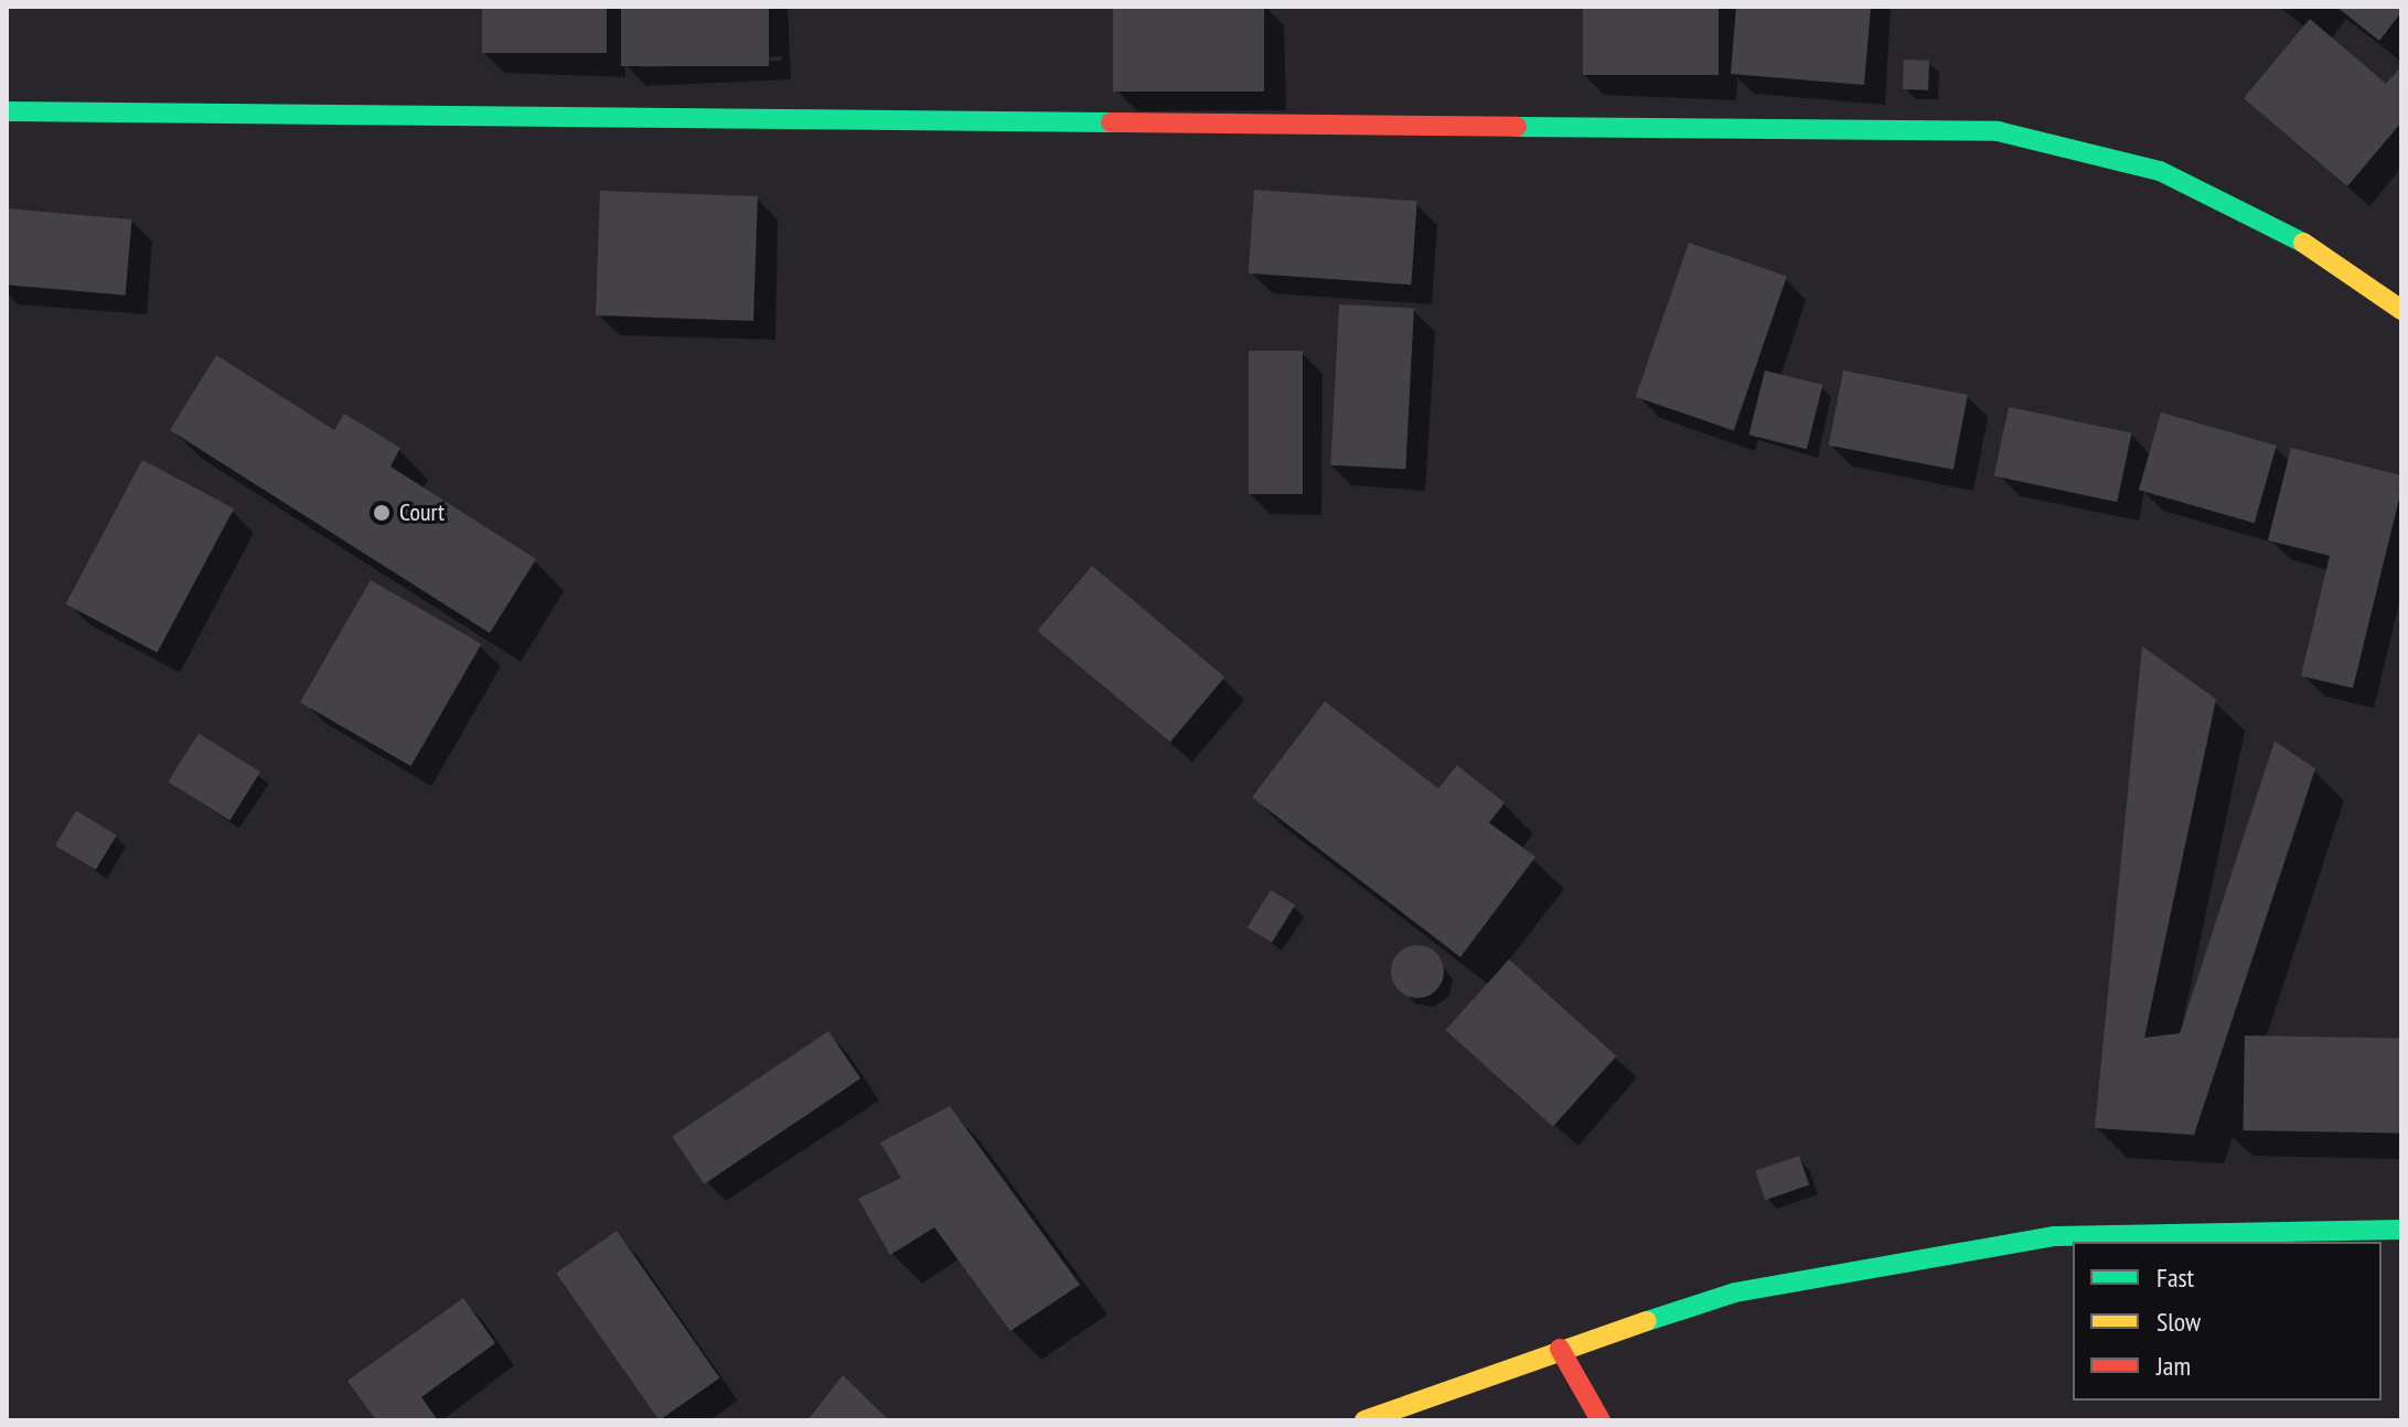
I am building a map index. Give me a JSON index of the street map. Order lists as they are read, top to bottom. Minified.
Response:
{"places":["Court"],"legend":["Fast","Slow","Jam"]}
